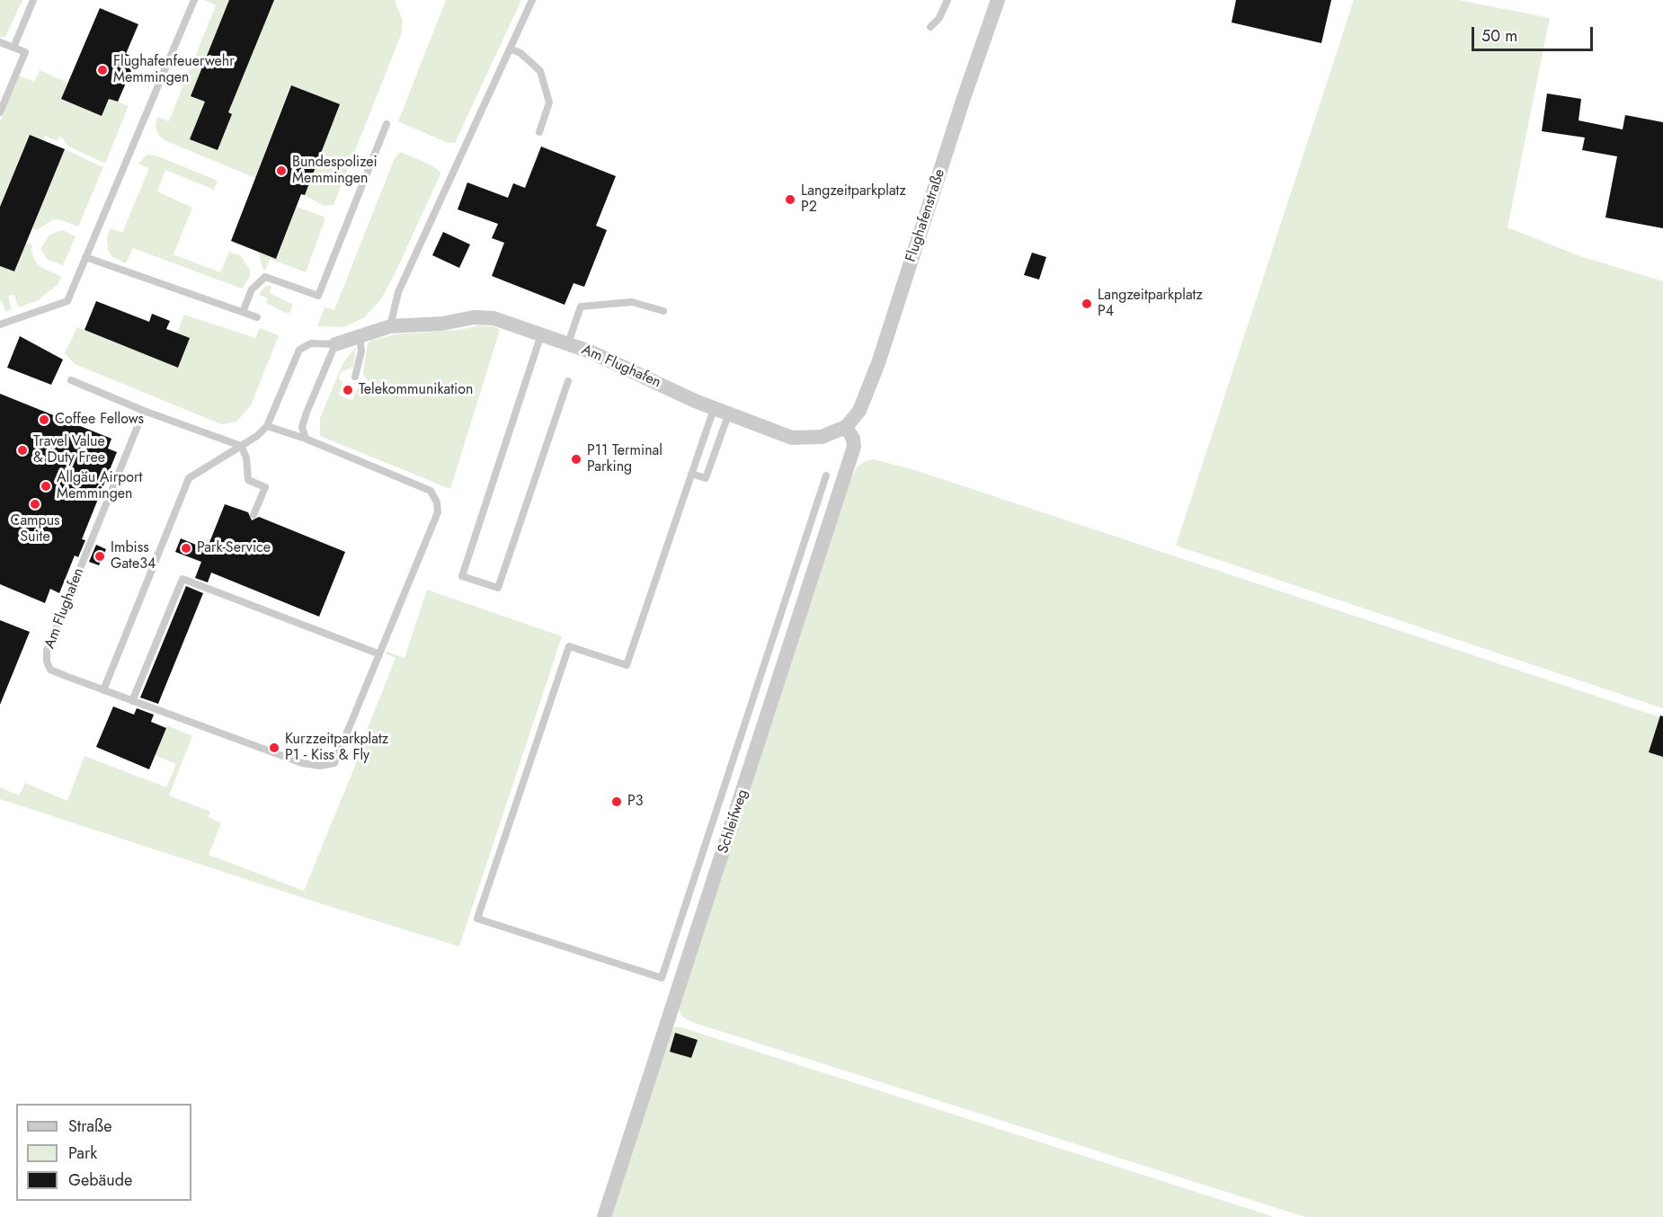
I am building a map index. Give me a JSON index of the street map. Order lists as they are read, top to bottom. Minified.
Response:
{"streets":{"street":["Flughafenstraße","Am Flughafen","Schleifweg"]},"crossings":[["Flughafenstraße","Am Flughafen"],["Flughafenstraße","Schleifweg"],["Am Flughafen","Schleifweg"]],"places":["Flughafenfeuerwehr Memmingen","Bundespolizei Memmingen","Langzeitparkplatz P2","Langzeitparkplatz P4","Telekommunikation","Coffee Fellows","Travel Value & Duty Free","P11 Terminal Parking","Allgäu Airport Memmingen","Campus Suite","Park-Service","Imbiss Gate34","Kurzzeitparkplatz P1 - Kiss & Fly","P3"],"legend":["Straße","Park","Gebäude"],"scale_bar":"50 m"}
